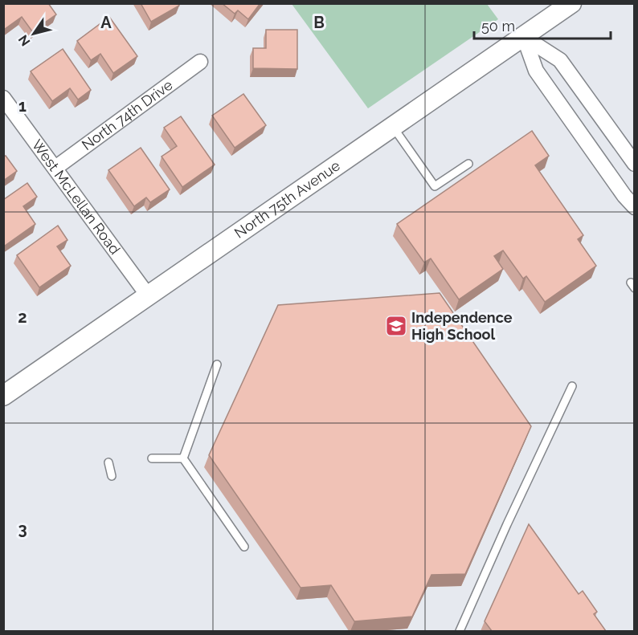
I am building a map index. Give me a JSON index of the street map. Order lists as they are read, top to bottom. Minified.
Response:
{"streets":{"main road":["North 75th Avenue"],"street":["North 74th Drive","West McLellan Road"]},"crossings":[["North 74th Drive","West McLellan Road"],["West McLellan Road","North 75th Avenue"]],"places":{"school or university":["Independence High School"]},"scale_bar":"50 m","north":"bottom left","grid":{"columns":["A","B"],"rows":["1","2","3"]}}
